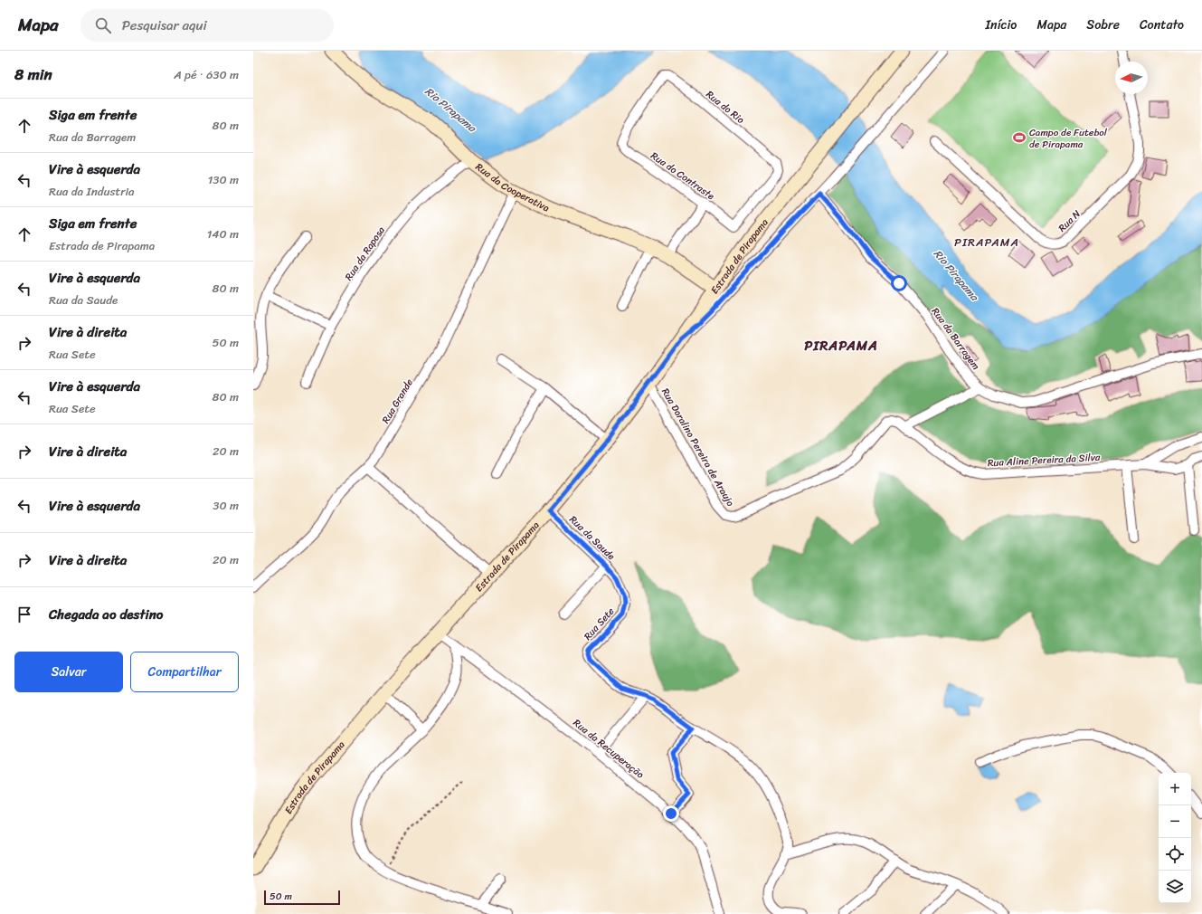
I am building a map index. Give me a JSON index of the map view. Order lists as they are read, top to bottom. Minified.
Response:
{"streets":{"street":["Rua do Rio","Rua do Contraste","Rua da Cooperativa","Rua N","Rua da Raposa","Estrada de Pirapama","Rua da Barragem","Rua Grande","Rua Doralino Pereira de Araujo","Rua Aline Pereira da Silva","Rua da Saude","Rua Sete","Rua da Recuperação"]},"crossings":[["Rua do Rio","Rua do Contraste"],["Rua da Cooperativa","Rua da Raposa"],["Rua da Cooperativa","Estrada de Pirapama"],["Rua da Cooperativa","Rua Grande"],["Estrada de Pirapama","Rua Doralino Pereira de Araujo"],["Estrada de Pirapama","Rua da Saude"],["Estrada de Pirapama","Rua da Recuperação"],["Rua Doralino Pereira de Araujo","Rua Aline Pereira da Silva"],["Rua da Saude","Rua Sete"]],"districts":["PIRAPAMA","PIRAPAMA"],"water":["Rio Pirapama"],"places":{"sports":["Campo de Futebol de Pirapama"]},"scale_bar":"50 m","north":"left","page":{"header":"Mapa","search":"Pesquisar aqui","nav":["Início","Mapa","Sobre","Contato"],"heading":["8 min","A pé · 630 m"],"list":[["Siga em frente","Rua da Barragem","80 m"],["Vire à esquerda","Rua da Industria","130 m"],["Siga em frente","Estrada de Pirapama","140 m"],["Vire à esquerda","Rua da Saude","80 m"],["Vire à direita","Rua Sete","50 m"],["Vire à esquerda","Rua Sete","80 m"],["Vire à direita","20 m"],["Vire à esquerda","30 m"],["Vire à direita","20 m"],"Chegada ao destino"],"buttons":["Salvar","Compartilhar"],"map_buttons":["+","−"],"scale":"50 m"}}
